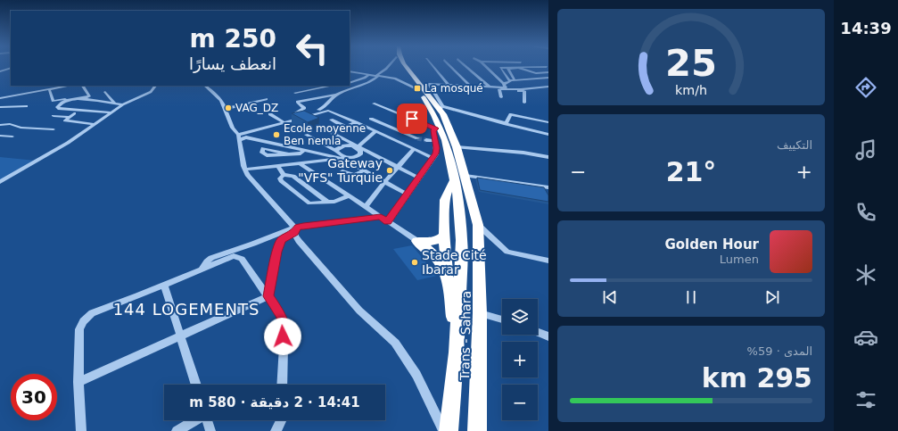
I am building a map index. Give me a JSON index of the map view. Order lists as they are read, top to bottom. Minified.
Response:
{"streets":{"highway":["Trans - Sahara"]},"districts":["144 LOGEMENTS"],"places":{"transit":["La mosqué"],"other":["VAG_DZ","Ecole moyenne Ben nemla","Gateway \"VFS\" Turquie","Stade Cité Ibarar"]},"page":{"tabs":"14:39","turn":["250 m","انعطف يسارًا"],"tile":["التكييف",["المدى · 59%","295 km"]],"heat":["−","21°","+"],"song":["Golden Hour","Lumen"],"map_buttons":["+","−"],"limit":"30","trip":"14:41 · 2 دقيقة · 580 m","gauge":["25","km/h"]}}
